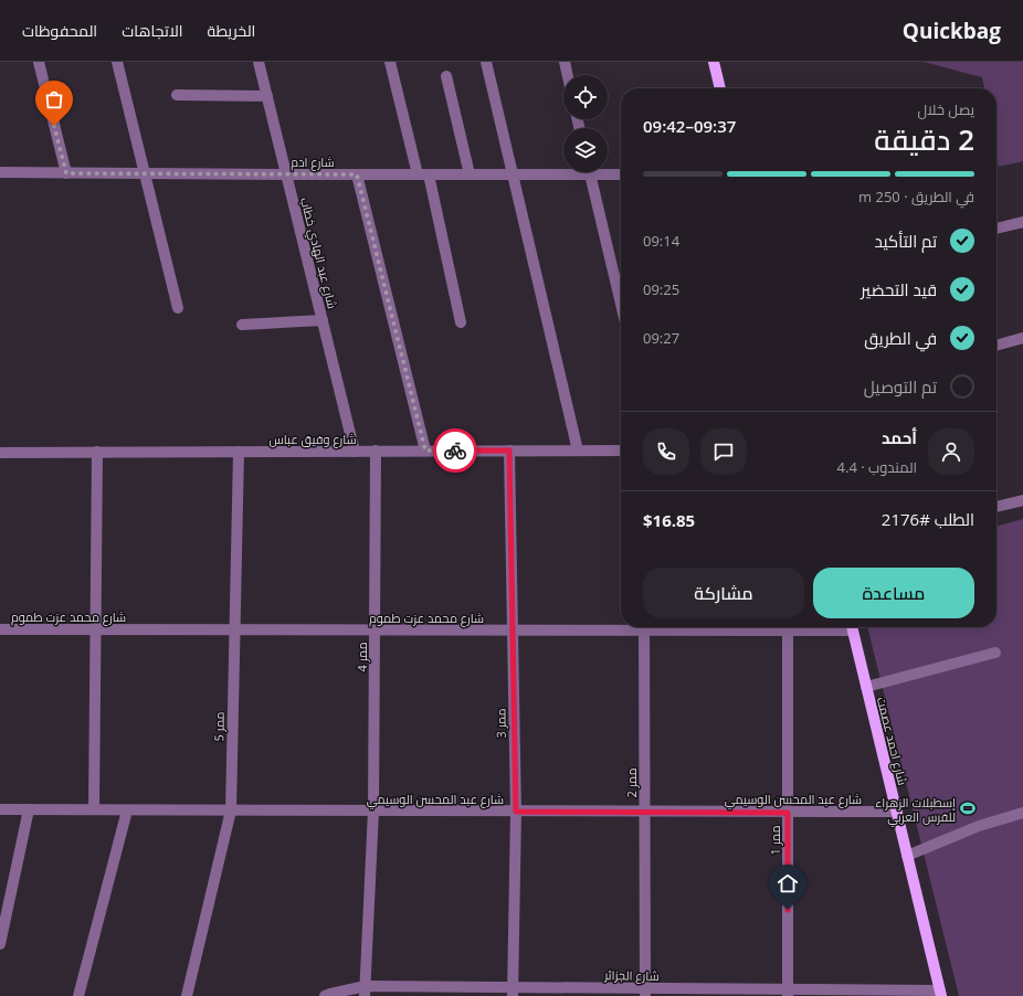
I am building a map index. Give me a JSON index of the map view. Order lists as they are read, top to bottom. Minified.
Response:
{"streets":{"main road":["شارع احمد عصمت"],"street":["شارع ادم","شارع عبد الهادي خطاب","شارع وفيق عباس","شارع محمد عزت طموم","ممر 4","ممر 3","ممر 5","ممر 2","شارع عبد المحسن الوسيمي","ممر 1","شارع الجزائر"]},"crossings":[["شارع ادم","شارع عبد الهادي خطاب"],["شارع عبد الهادي خطاب","شارع وفيق عباس"],["شارع وفيق عباس","ممر 4"],["شارع وفيق عباس","ممر 3"],["شارع وفيق عباس","ممر 5"],["شارع محمد عزت طموم","ممر 4"],["شارع محمد عزت طموم","ممر 3"],["شارع محمد عزت طموم","ممر 5"],["شارع محمد عزت طموم","ممر 1"],["ممر 4","شارع عبد المحسن الوسيمي"],["ممر 4","شارع الجزائر"],["ممر 3","شارع عبد المحسن الوسيمي"],["ممر 3","شارع الجزائر"],["ممر 5","شارع عبد المحسن الوسيمي"],["شارع احمد عصمت","شارع عبد المحسن الوسيمي"],["شارع احمد عصمت","شارع الجزائر"],["ممر 2","شارع عبد المحسن الوسيمي"],["ممر 2","شارع الجزائر"],["شارع عبد المحسن الوسيمي","ممر 1"],["ممر 1","شارع الجزائر"]],"places":{"sports":["إسطبلات الزهراء للفرس العربي"]},"page":{"header":"Quickbag","nav":["الخريطة","الاتجاهات","المحفوظات"],"heading":["2 دقيقة","يصل خلال","09:37–09:42"],"panel":["أحمد","المندوب · 4.4","الطلب #2176","$16.85"],"bar":"في الطريق · 250 m","list":[["تم التأكيد","09:14"],["قيد التحضير","09:25"],["في الطريق","09:27"],"تم التوصيل"],"buttons":["مساعدة","مشاركة"]}}
